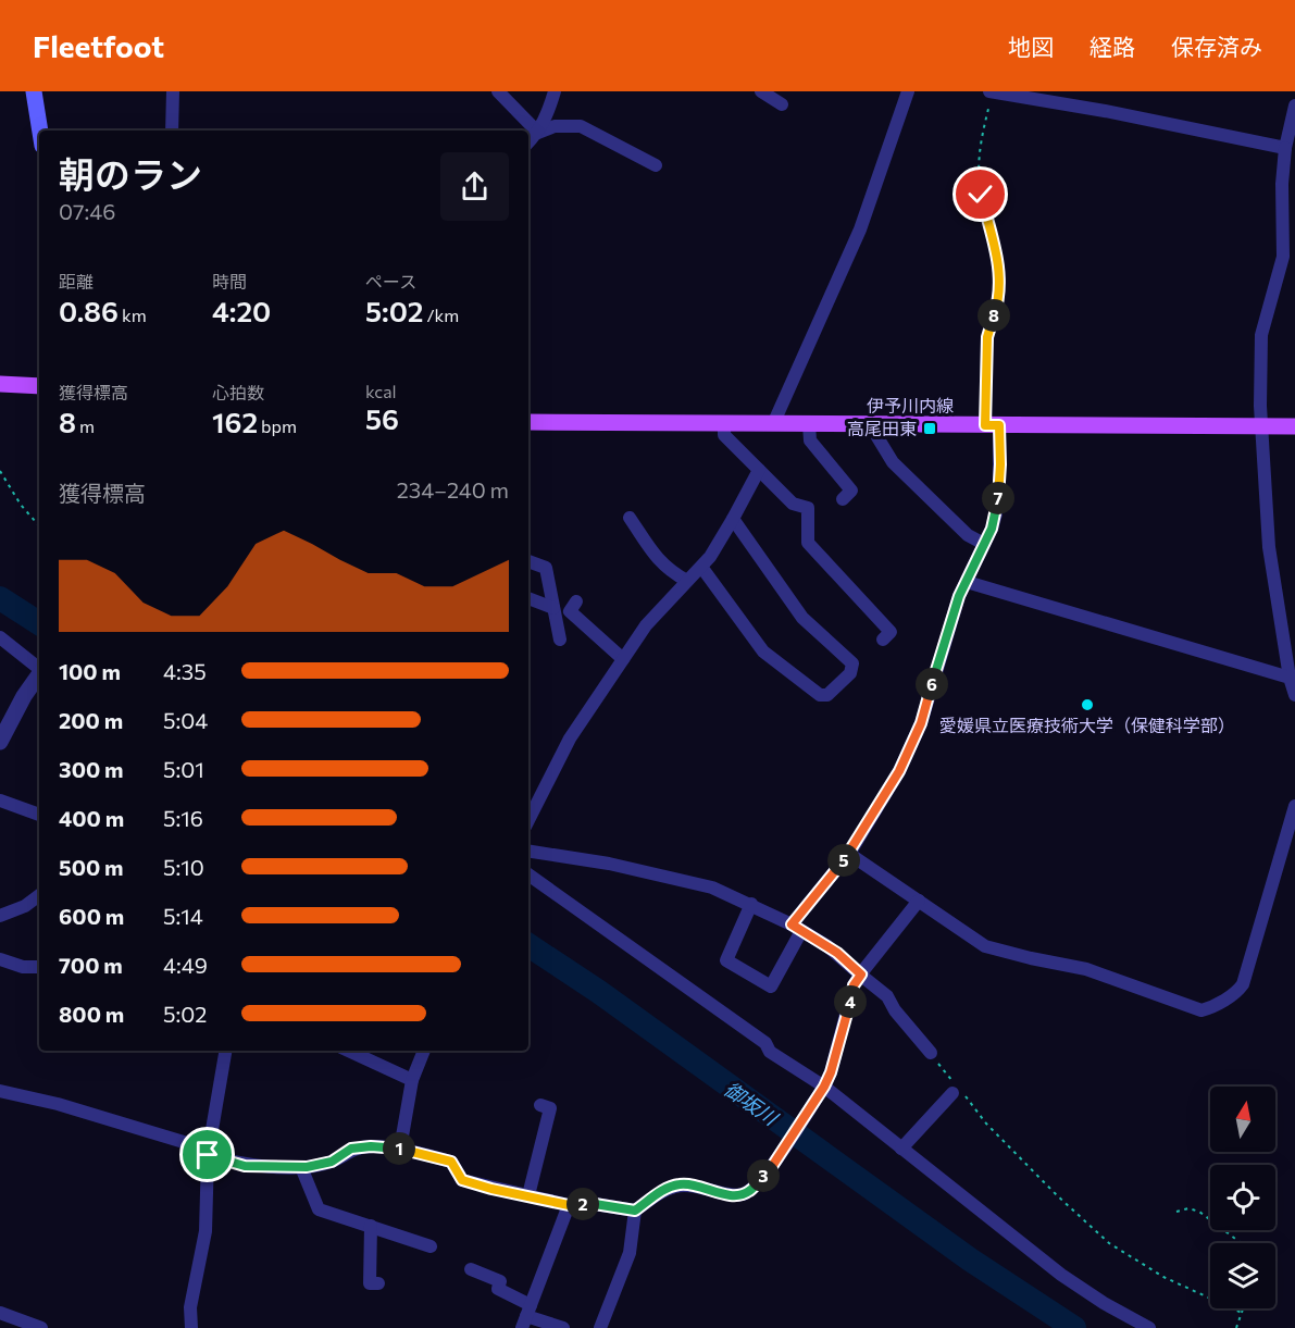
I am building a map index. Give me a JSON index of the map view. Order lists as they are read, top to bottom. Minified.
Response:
{"streets":{"main road":["伊予川内線"]},"water":["御坂川"],"places":{"transit":["高尾田東"],"other":["愛媛県立医療技術大学（保健科学部）"]},"north":"top","page":{"header":"Fleetfoot","nav":["地図","経路","保存済み"],"heading":["朝のラン","07:46"],"stats":[["距離","0.86 km"],["時間","4:20"],["ペース","5:02 /km"],["獲得標高","8 m"],["心拍数","162 bpm"],["kcal","56"]],"pins":["8","7","6","5","4","1","3","2"],"chart":["獲得標高","234–240 m"],"list":[{"name":"100 m","note":"4:35"},{"name":"200 m","note":"5:04"},{"name":"300 m","note":"5:01"},{"name":"400 m","note":"5:16"},{"name":"500 m","note":"5:10"},{"name":"600 m","note":"5:14"},{"name":"700 m","note":"4:49"},{"name":"800 m","note":"5:02"}]}}
